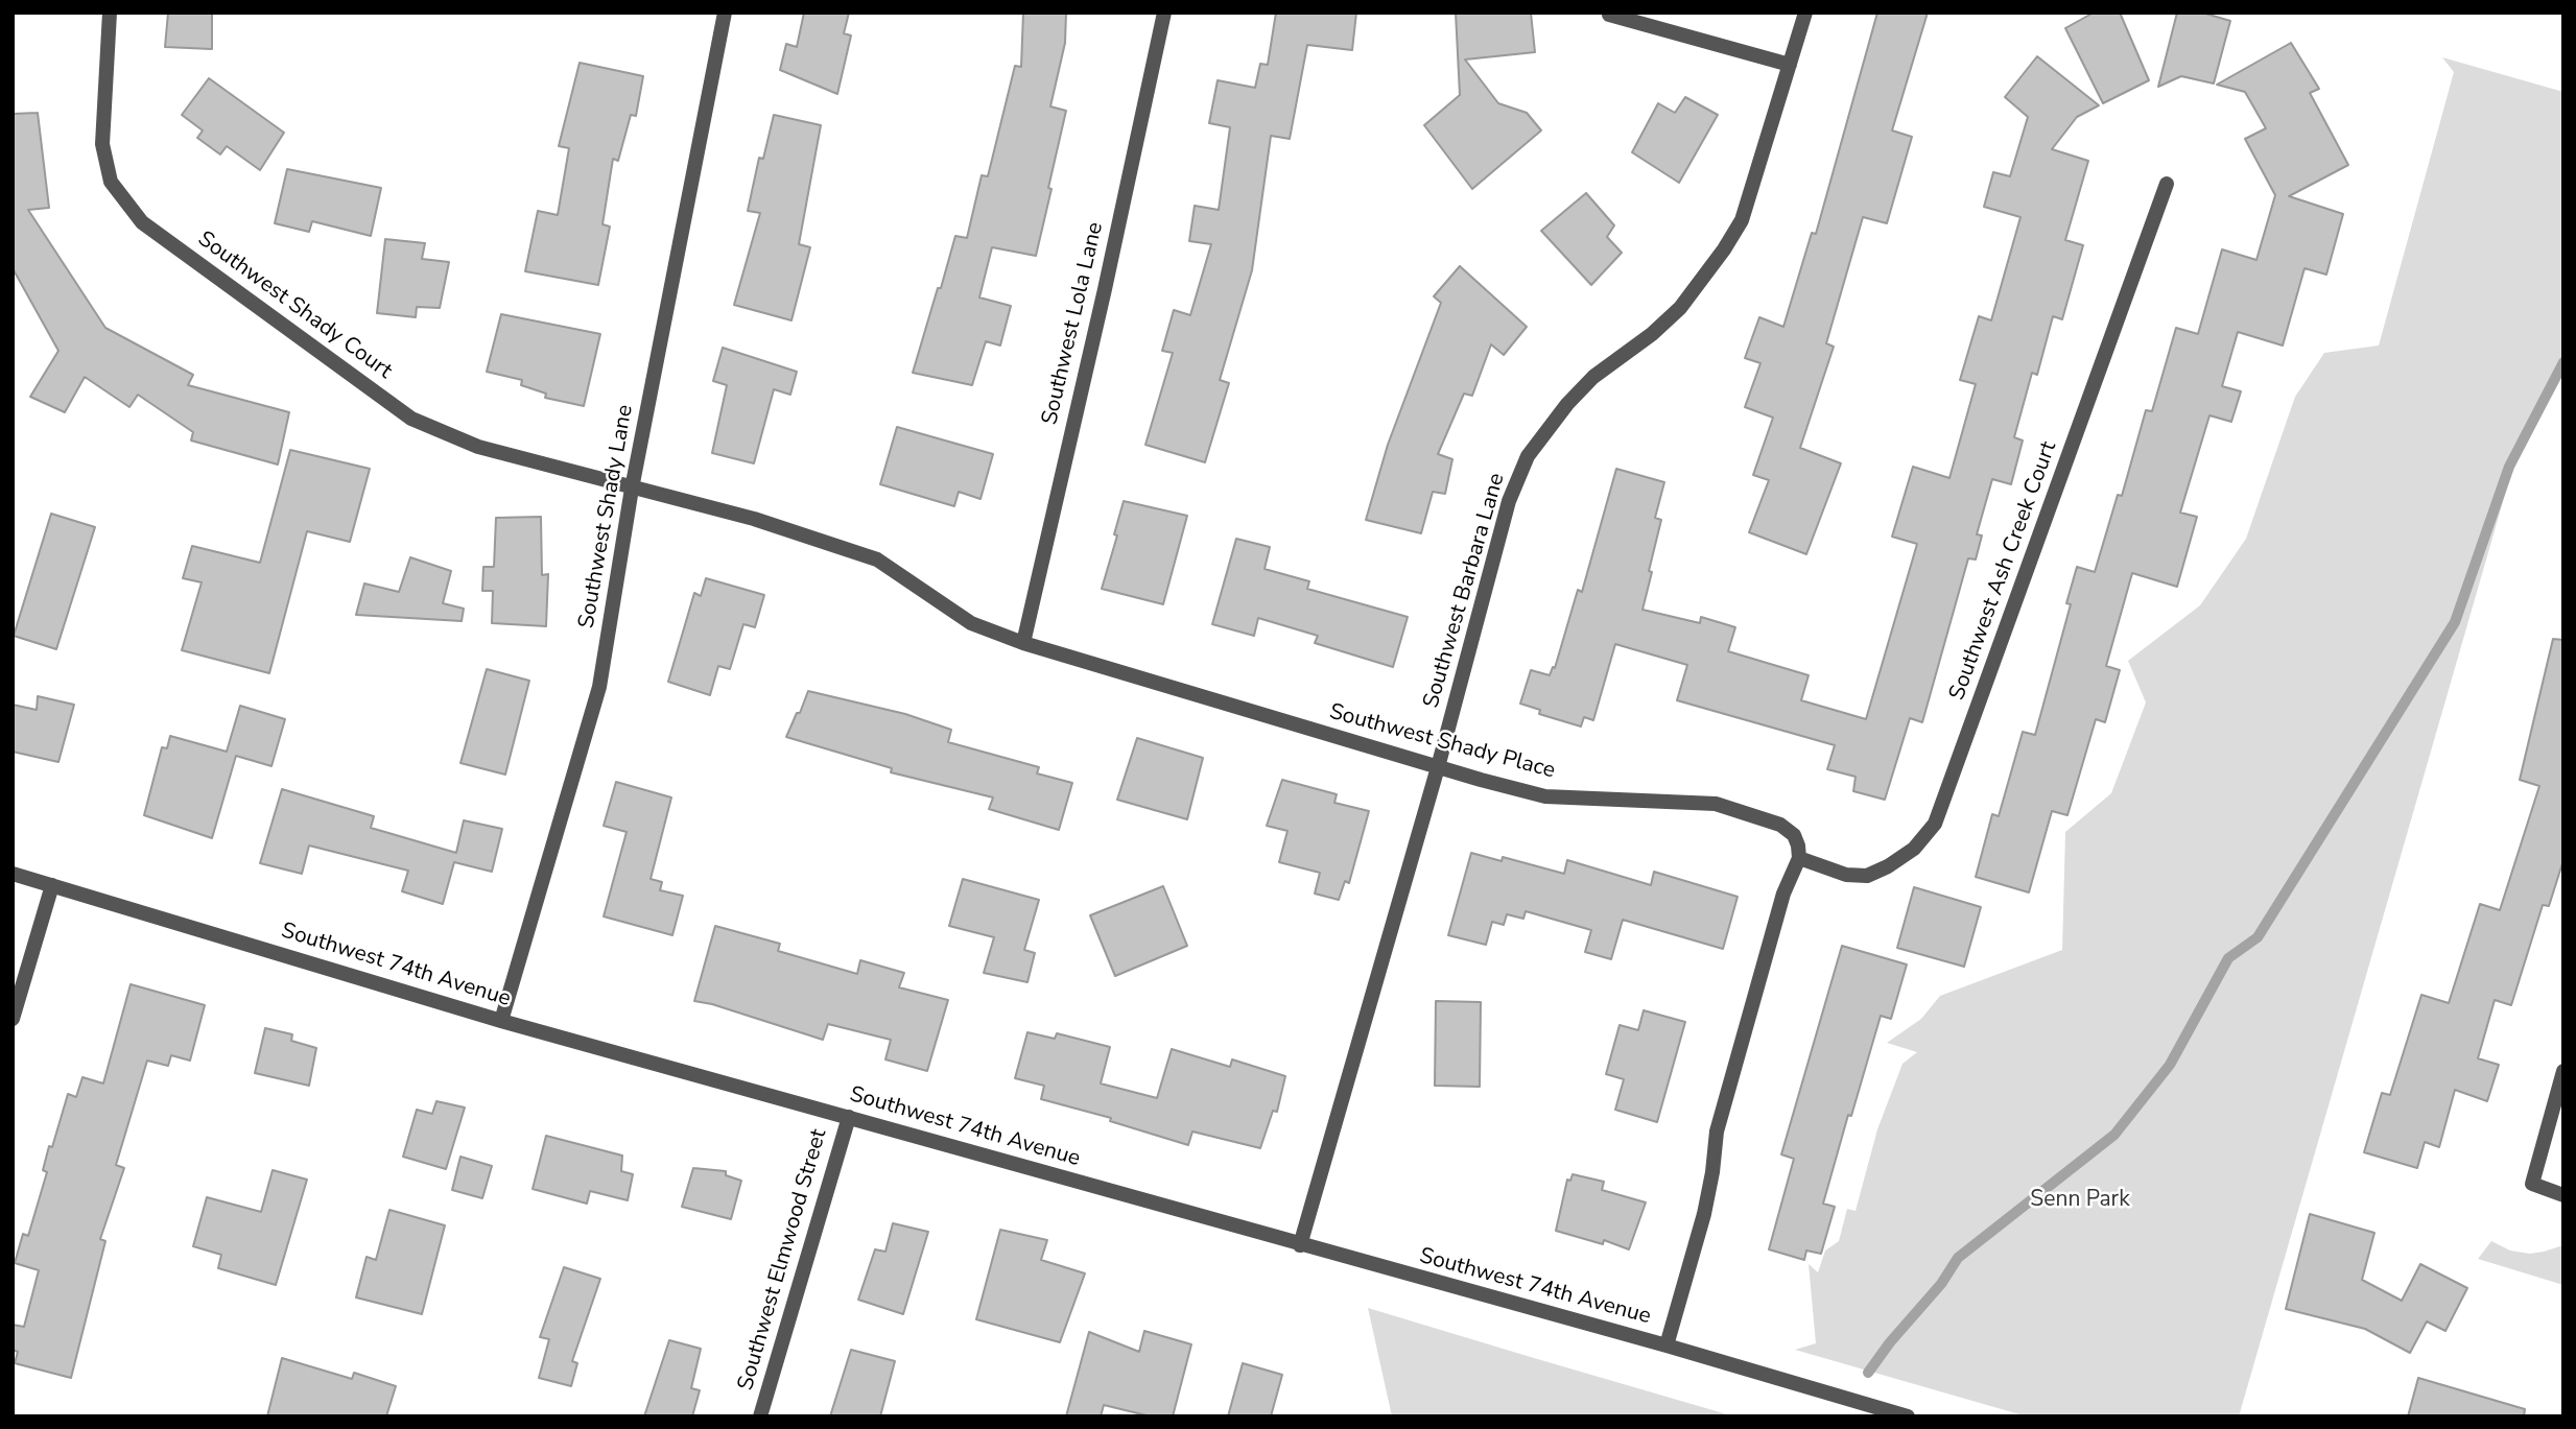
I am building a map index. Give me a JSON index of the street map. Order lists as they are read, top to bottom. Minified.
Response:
{"streets":{"street":["Southwest Shady Court","Southwest Lola Lane","Southwest Shady Lane","Southwest Ash Creek Court","Southwest Barbara Lane","Southwest Shady Place","Southwest 74th Avenue","Southwest Elmwood Street"]},"crossings":[["Southwest Shady Court","Southwest Shady Lane"],["Southwest Shady Court","Southwest Shady Place"],["Southwest Lola Lane","Southwest Shady Place"],["Southwest Shady Lane","Southwest Shady Place"],["Southwest Shady Lane","Southwest 74th Avenue"],["Southwest Ash Creek Court","Southwest Shady Place"],["Southwest Barbara Lane","Southwest Shady Place"],["Southwest Barbara Lane","Southwest 74th Avenue"],["Southwest 74th Avenue","Southwest Elmwood Street"]],"parks":["Senn Park"]}
